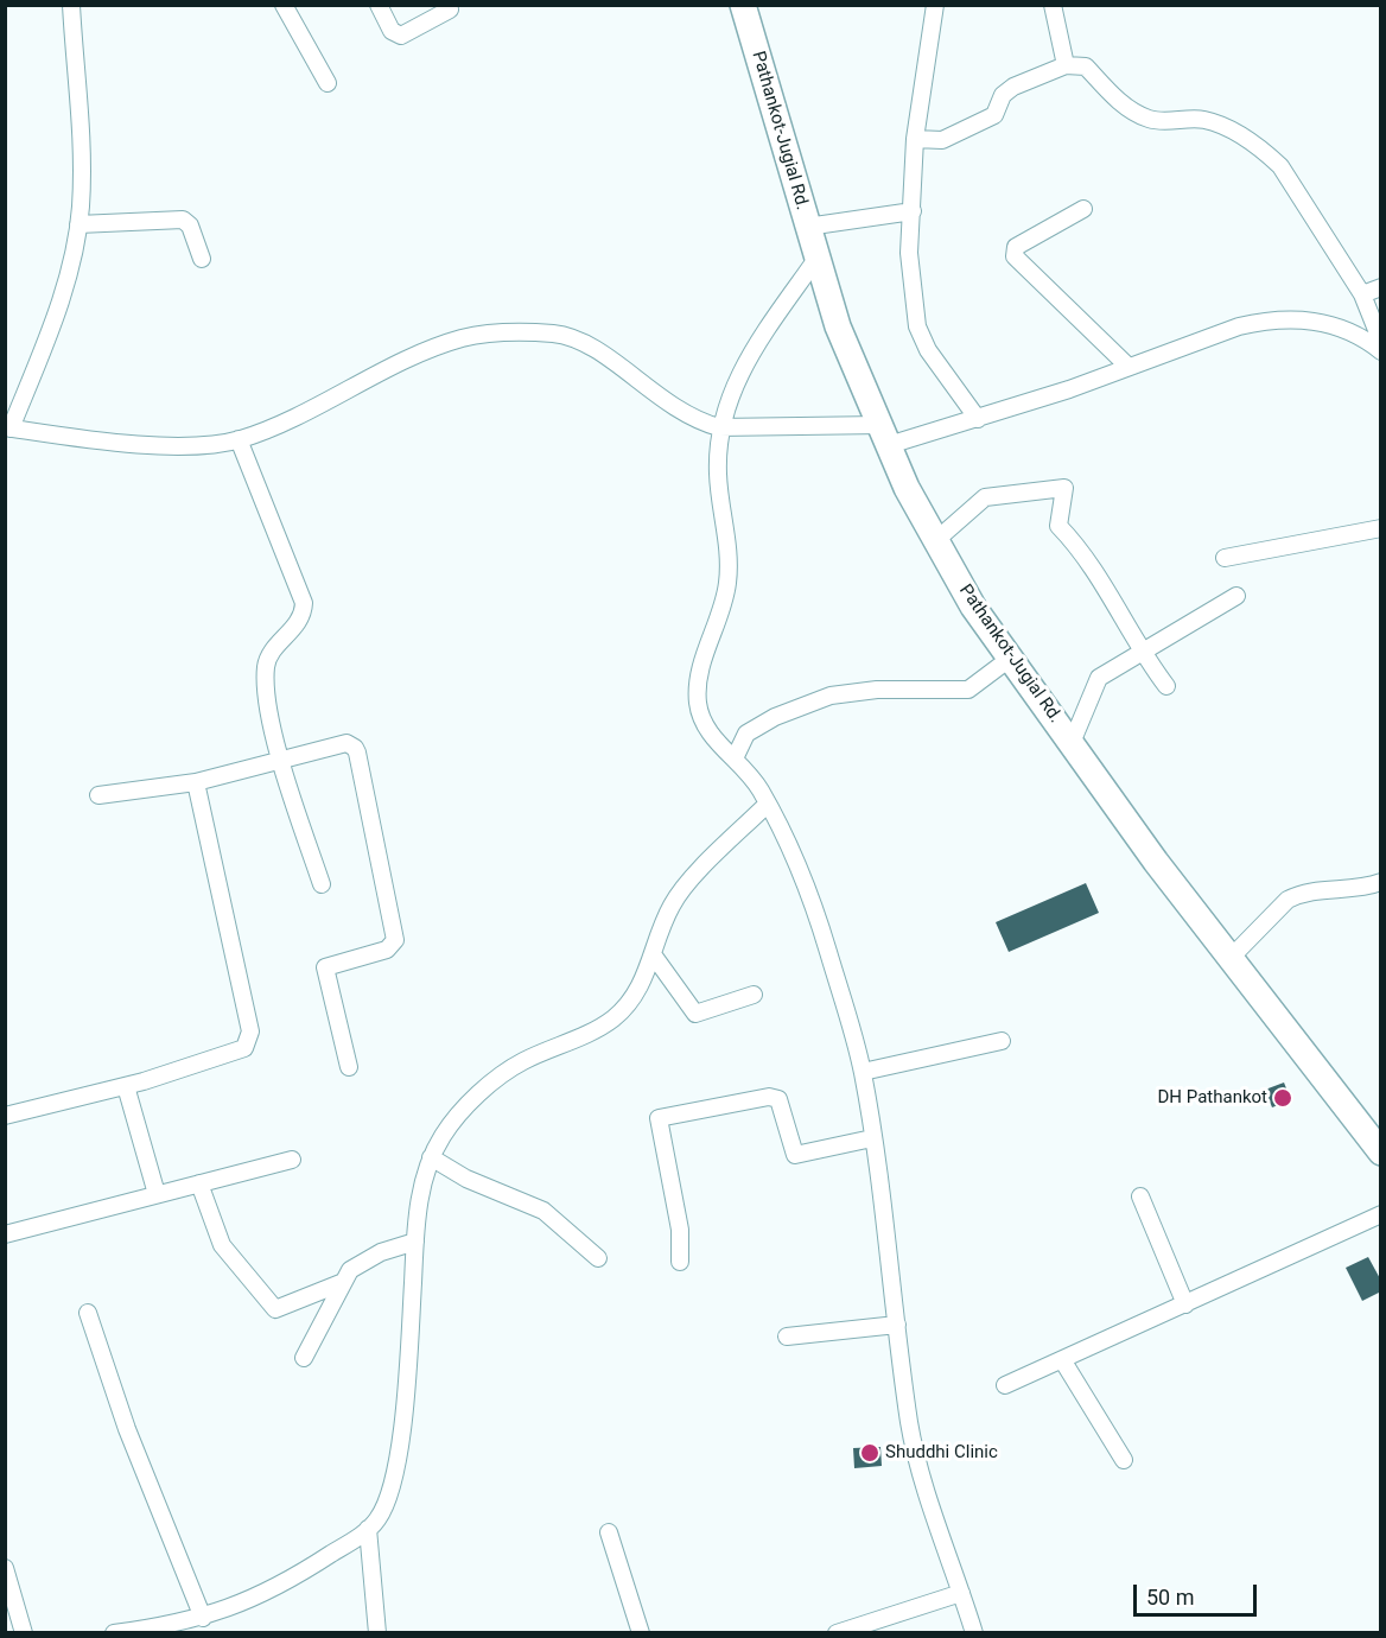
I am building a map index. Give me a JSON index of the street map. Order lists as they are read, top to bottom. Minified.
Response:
{"streets":{"main road":["Pathankot-Jugial Rd."]},"places":["DH Pathankot","Shuddhi Clinic"],"scale_bar":"50 m"}
